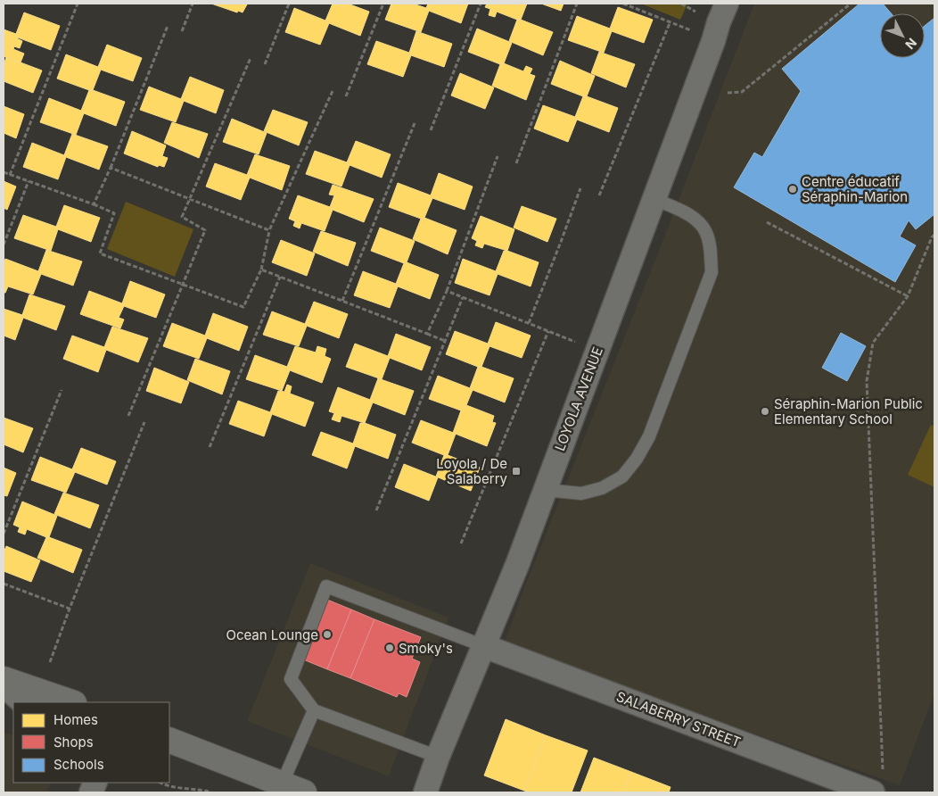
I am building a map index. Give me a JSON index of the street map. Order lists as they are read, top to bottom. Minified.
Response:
{"streets":{"street":["LOYOLA AVENUE","SALABERRY STREET"]},"crossings":[["LOYOLA AVENUE","SALABERRY STREET"]],"places":{"other":["Centre éducatif Séraphin-Marion","Séraphin-Marion Public Elementary School","Ocean Lounge","Smoky's"],"transit":["Loyola / De Salaberry"]},"legend":["Homes","Shops","Schools"],"north":"bottom right"}
